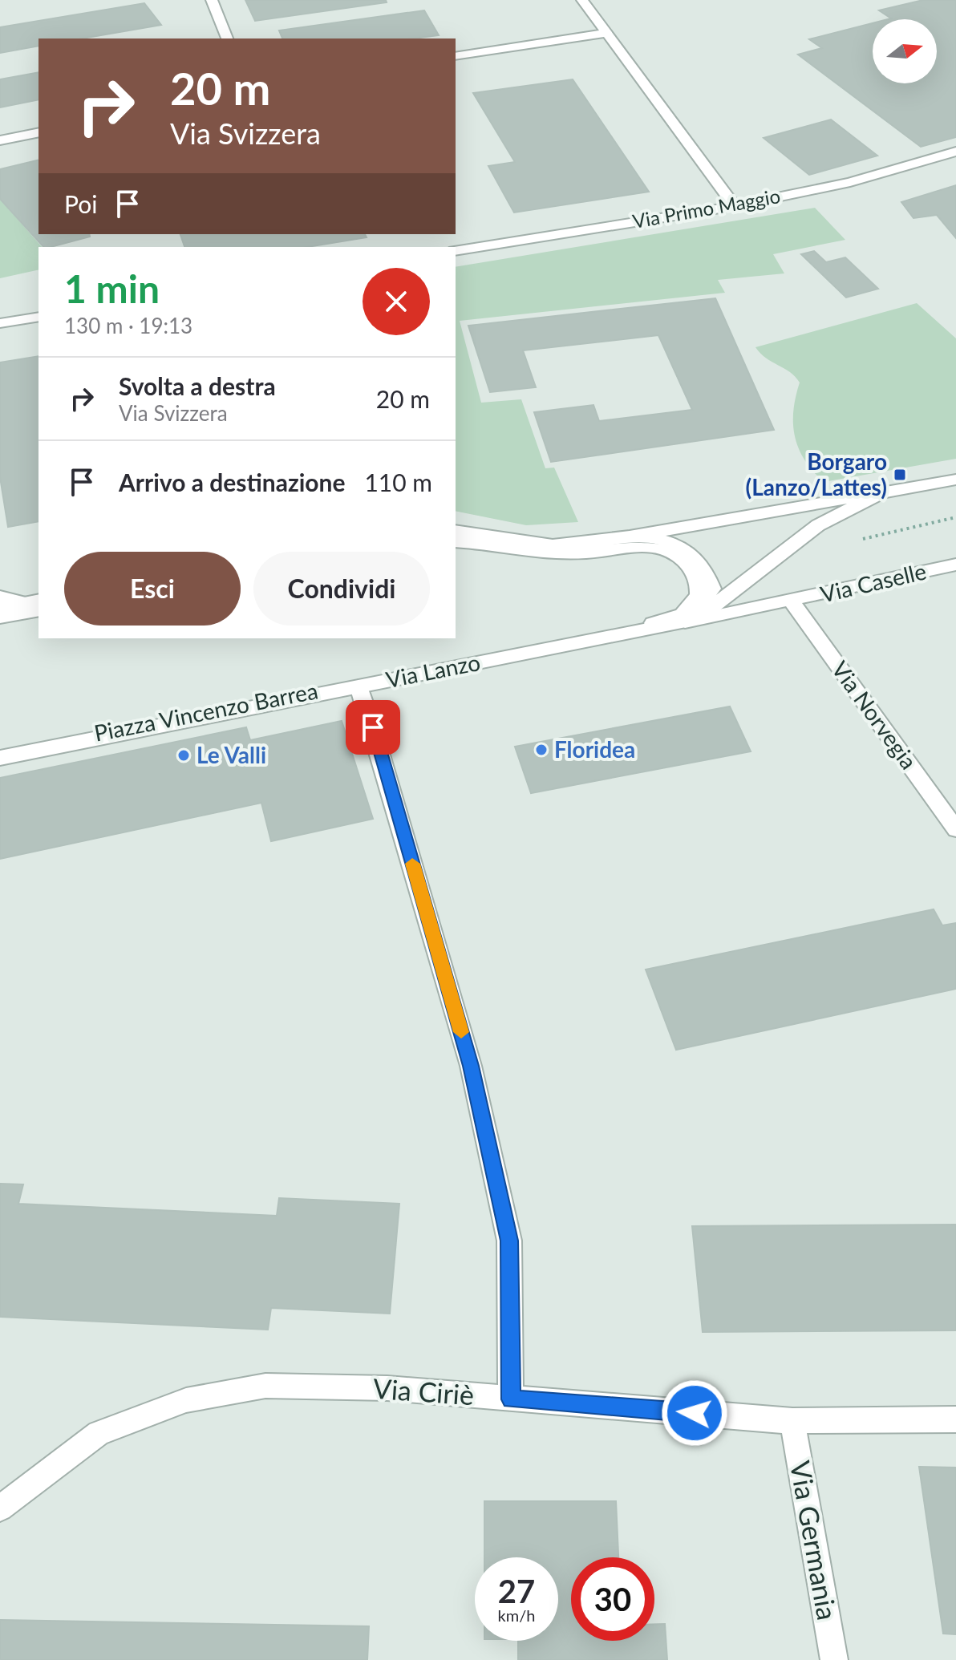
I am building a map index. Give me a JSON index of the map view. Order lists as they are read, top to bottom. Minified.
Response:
{"streets":{"street":["Via Primo Maggio","Via Caselle","Via Lanzo","Piazza Vincenzo Barrea","Via Norvegia","Via Ciriè","Via Germania"]},"crossings":[["Via Caselle","Via Lanzo"],["Via Caselle","Via Norvegia"],["Via Lanzo","Piazza Vincenzo Barrea"],["Via Lanzo","Via Norvegia"],["Via Ciriè","Via Germania"]],"places":{"transit":["Borgaro (Lanzo/Lattes)"],"other":["Floridea","Le Valli"]},"north":"right","page":{"turn":["20 m","Via Svizzera"],"then":"Poi","heading":["1 min","130 m · 19:13"],"list":[{"name":"Svolta a destra","note":"Via Svizzera","value":"20 m"},{"name":"Arrivo a destinazione","value":"110 m"}],"buttons":["Esci","Condividi"],"speed":"27 km/h","limit":"30"}}
